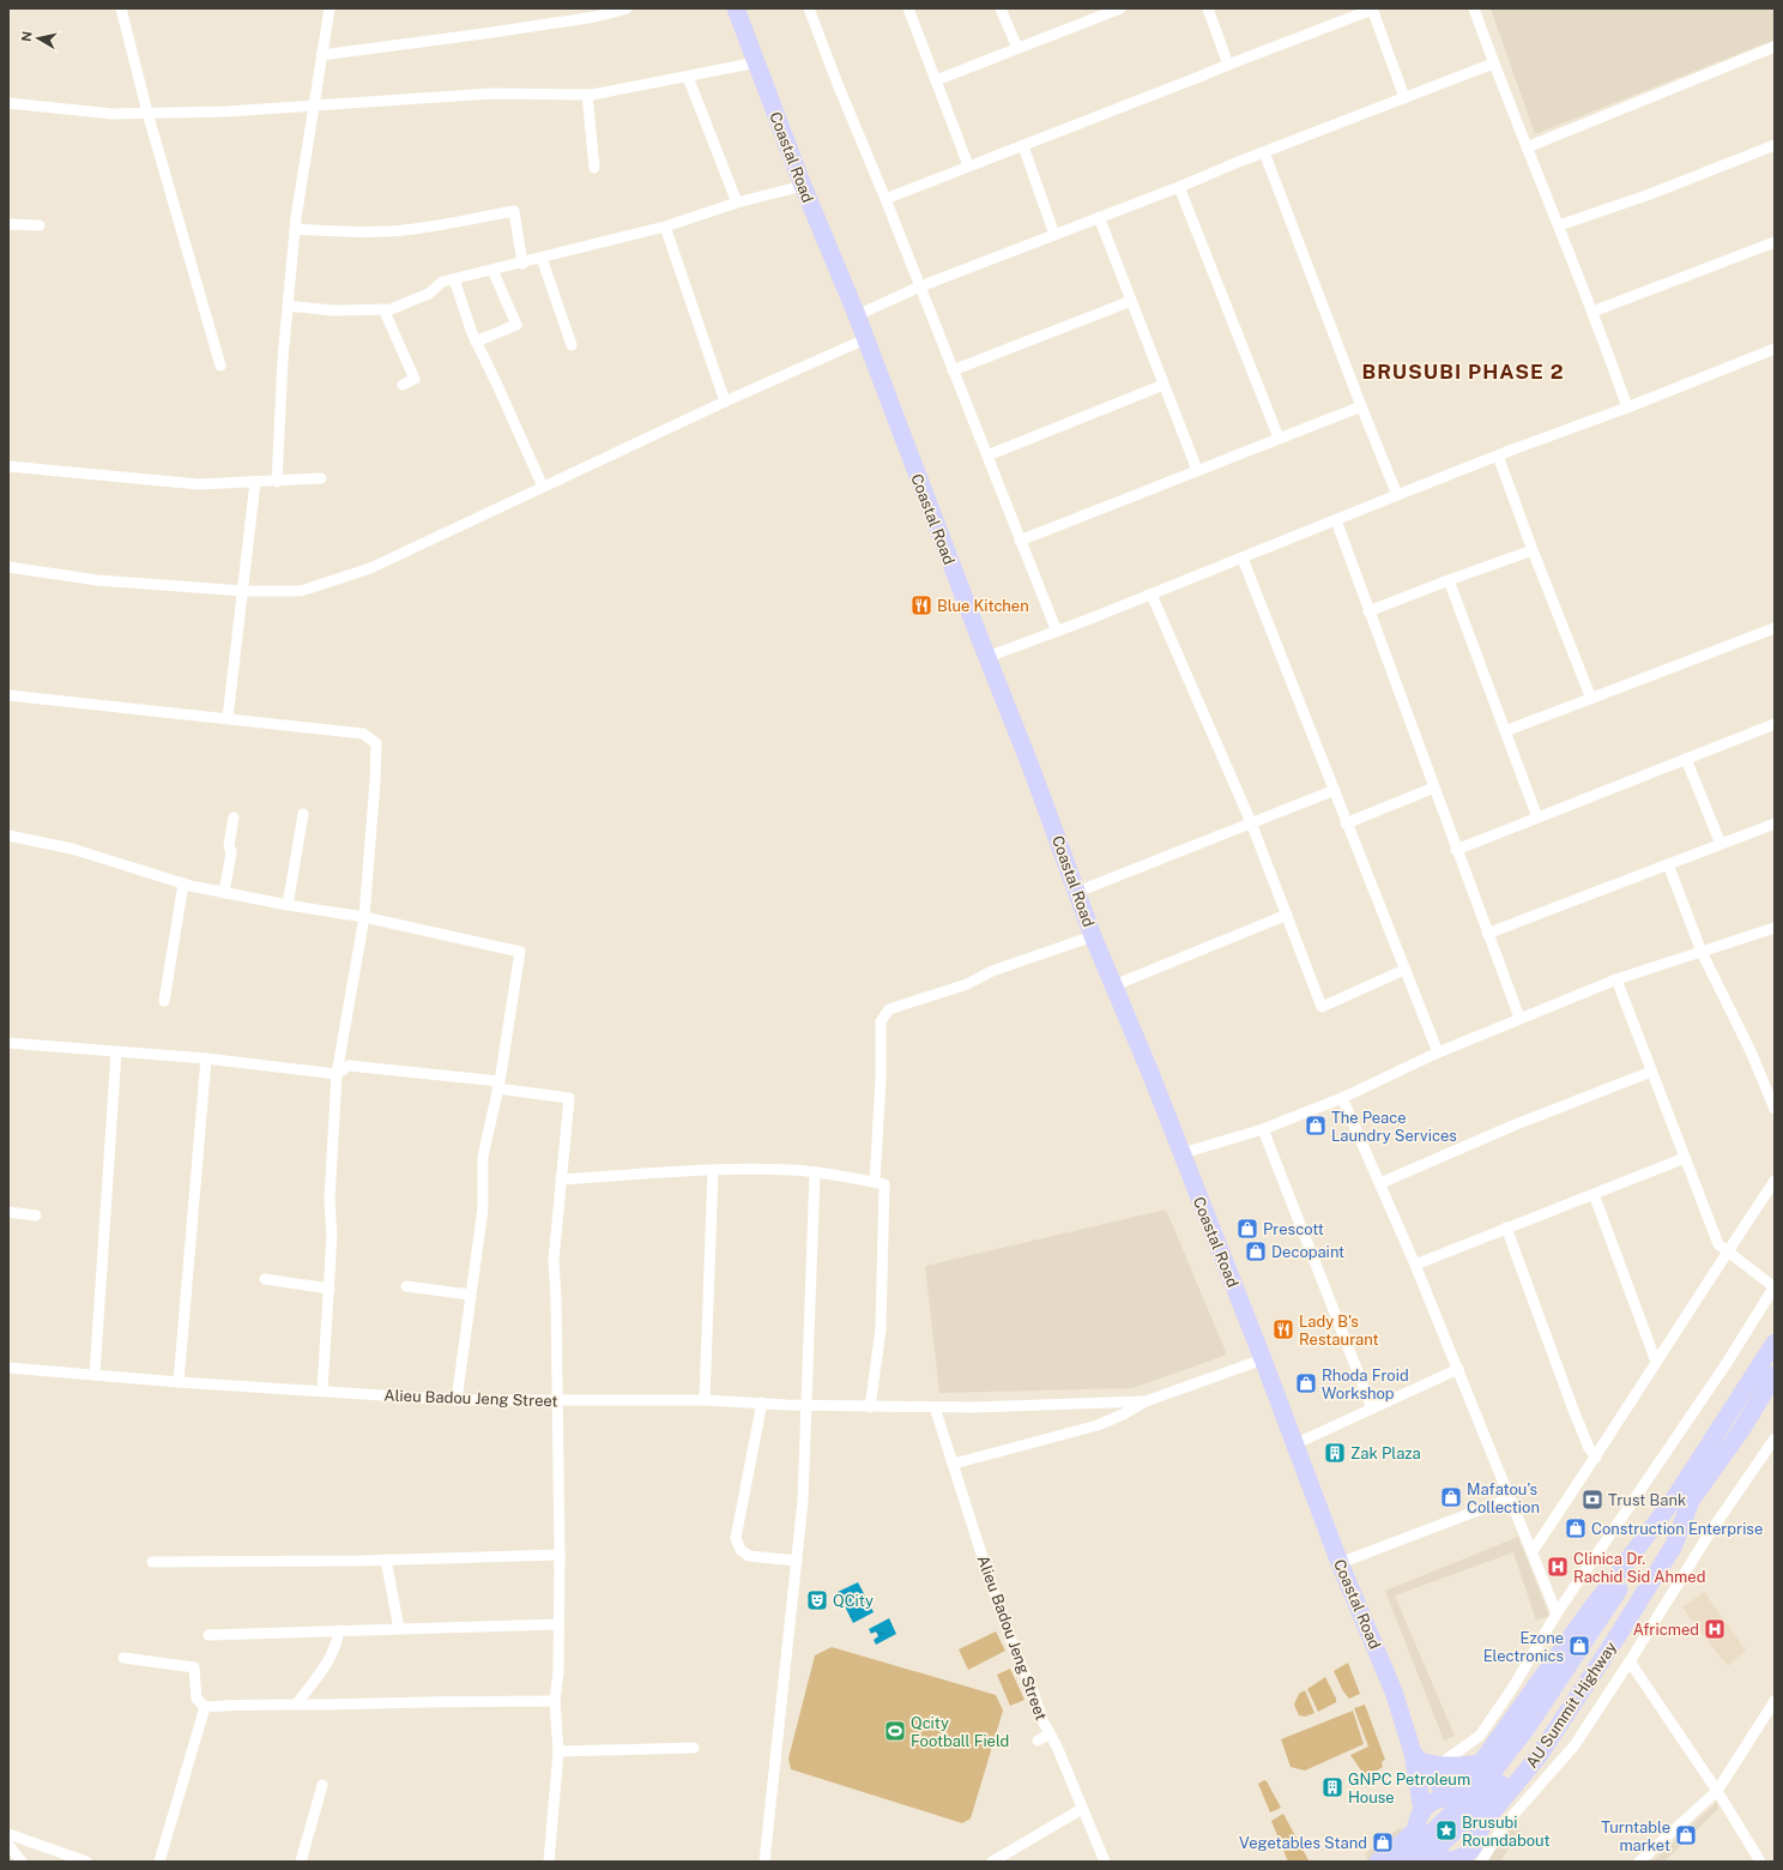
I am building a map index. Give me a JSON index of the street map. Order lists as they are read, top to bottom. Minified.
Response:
{"streets":{"main road":["Coastal Road","AU Summit Highway"],"street":["Alieu Badou Jeng Street"]},"crossings":[["Coastal Road","AU Summit Highway"]],"districts":["BRUSUBI PHASE 2"],"places":{"restaurant":["Blue Kitchen","Lady B's Restaurant"],"shop":["The Peace Laundry Services","Prescott","Decopaint","Rhoda Froid Workshop","Mafatou's Collection","Construction Enterprise","Ezone Electronics","Turntable market","Vegetables Stand"],"building":["Zak Plaza","GNPC Petroleum House"],"bank":["Trust Bank"],"hospital":["Clinica Dr. Rachid Sid Ahmed","Africmed"],"theatre":["QCity"],"sports":["Qcity Football Field"],"place":["Brusubi Roundabout"]},"north":"left"}
